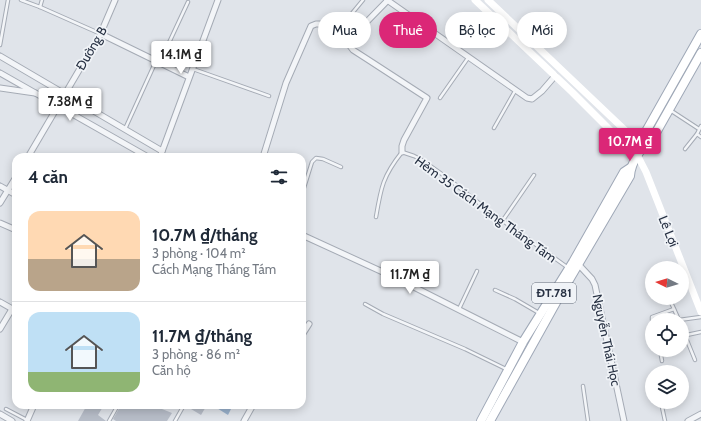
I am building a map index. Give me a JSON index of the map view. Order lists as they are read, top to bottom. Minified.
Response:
{"streets":{"main road":["ĐT.781"],"street":["Đường B","Lê Lợi","Nguyễn Thái Học"],"lane":["Hẻm 35 Cách Mạng Tháng Tám"]},"crossings":[["Hẻm 35 Cách Mạng Tháng Tám","ĐT.781"],["Hẻm 35 Cách Mạng Tháng Tám","Nguyễn Thái Học"],["Lê Lợi","ĐT.781"],["ĐT.781","Nguyễn Thái Học"]],"north":"left","page":{"chip":["Mua","Thuê","Bộ lọc","Mới"],"price":["14.1M ₫","7.38M ₫","10.7M ₫","11.7M ₫"],"heading":"4 căn","list":[{"name":"10.7M ₫/tháng","note":"3 phòng · 104 m² · Cách Mạng Tháng Tám"},{"name":"11.7M ₫/tháng","note":"3 phòng · 86 m² · Căn hộ"}]}}
